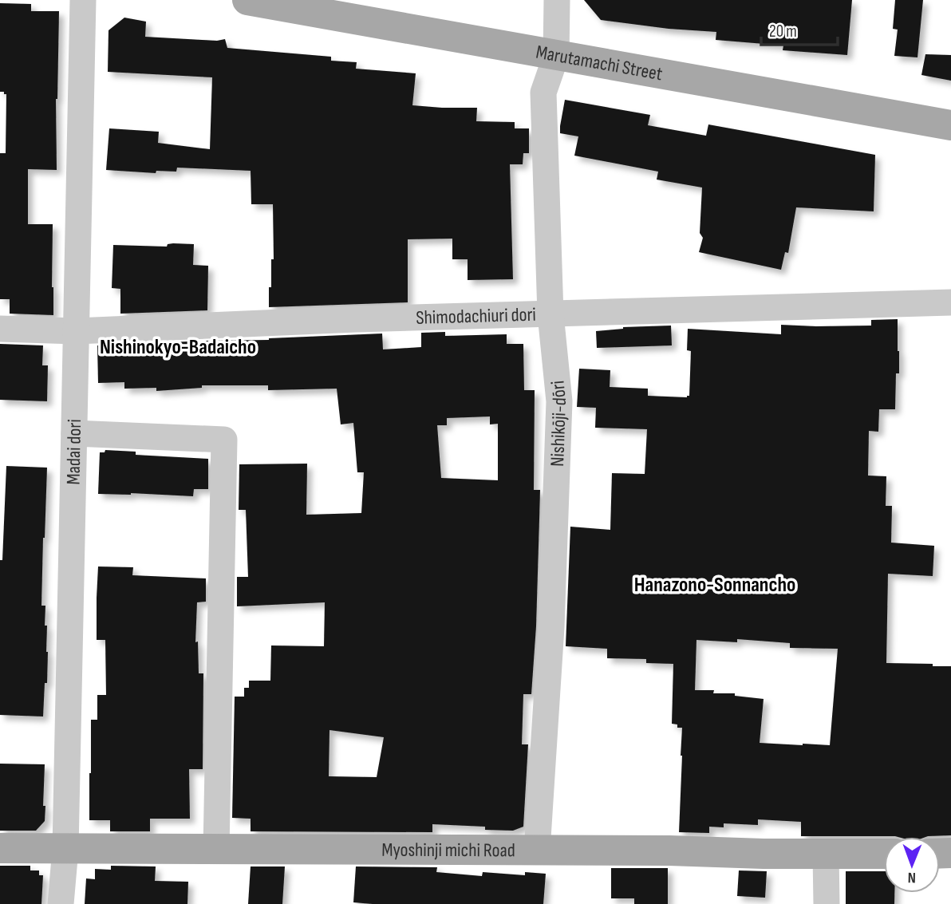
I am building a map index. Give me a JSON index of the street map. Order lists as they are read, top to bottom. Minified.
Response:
{"streets":{"main road":["Marutamachi Street","Myoshinji michi Road"],"street":["Shimodachiuri dori","Nishikōji-dōri","Madai dori"]},"crossings":[["Marutamachi Street","Nishikōji-dōri"],["Shimodachiuri dori","Nishikōji-dōri"],["Shimodachiuri dori","Madai dori"],["Nishikōji-dōri","Myoshinji michi Road"],["Madai dori","Myoshinji michi Road"]],"districts":["Nishinokyo-Badaicho","Hanazono-Sonnancho"],"scale_bar":"20 m","north":"bottom"}
